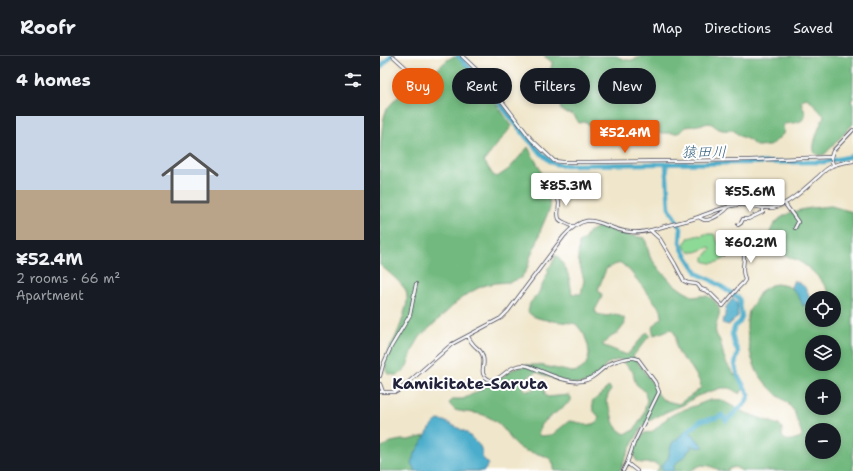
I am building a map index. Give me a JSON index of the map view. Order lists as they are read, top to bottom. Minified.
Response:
{"districts":["Kamikitate-Saruta"],"water":["猿田川"],"page":{"header":"Roofr","nav":["Map","Directions","Saved"],"heading":"4 homes","chip":["Buy","Rent","Filters","New"],"list":[{"name":"¥52.4M","note":"2 rooms · 66 m² · Apartment"}],"price":["¥52.4M","¥85.3M","¥55.6M","¥60.2M"],"map_buttons":["+","−"]}}
